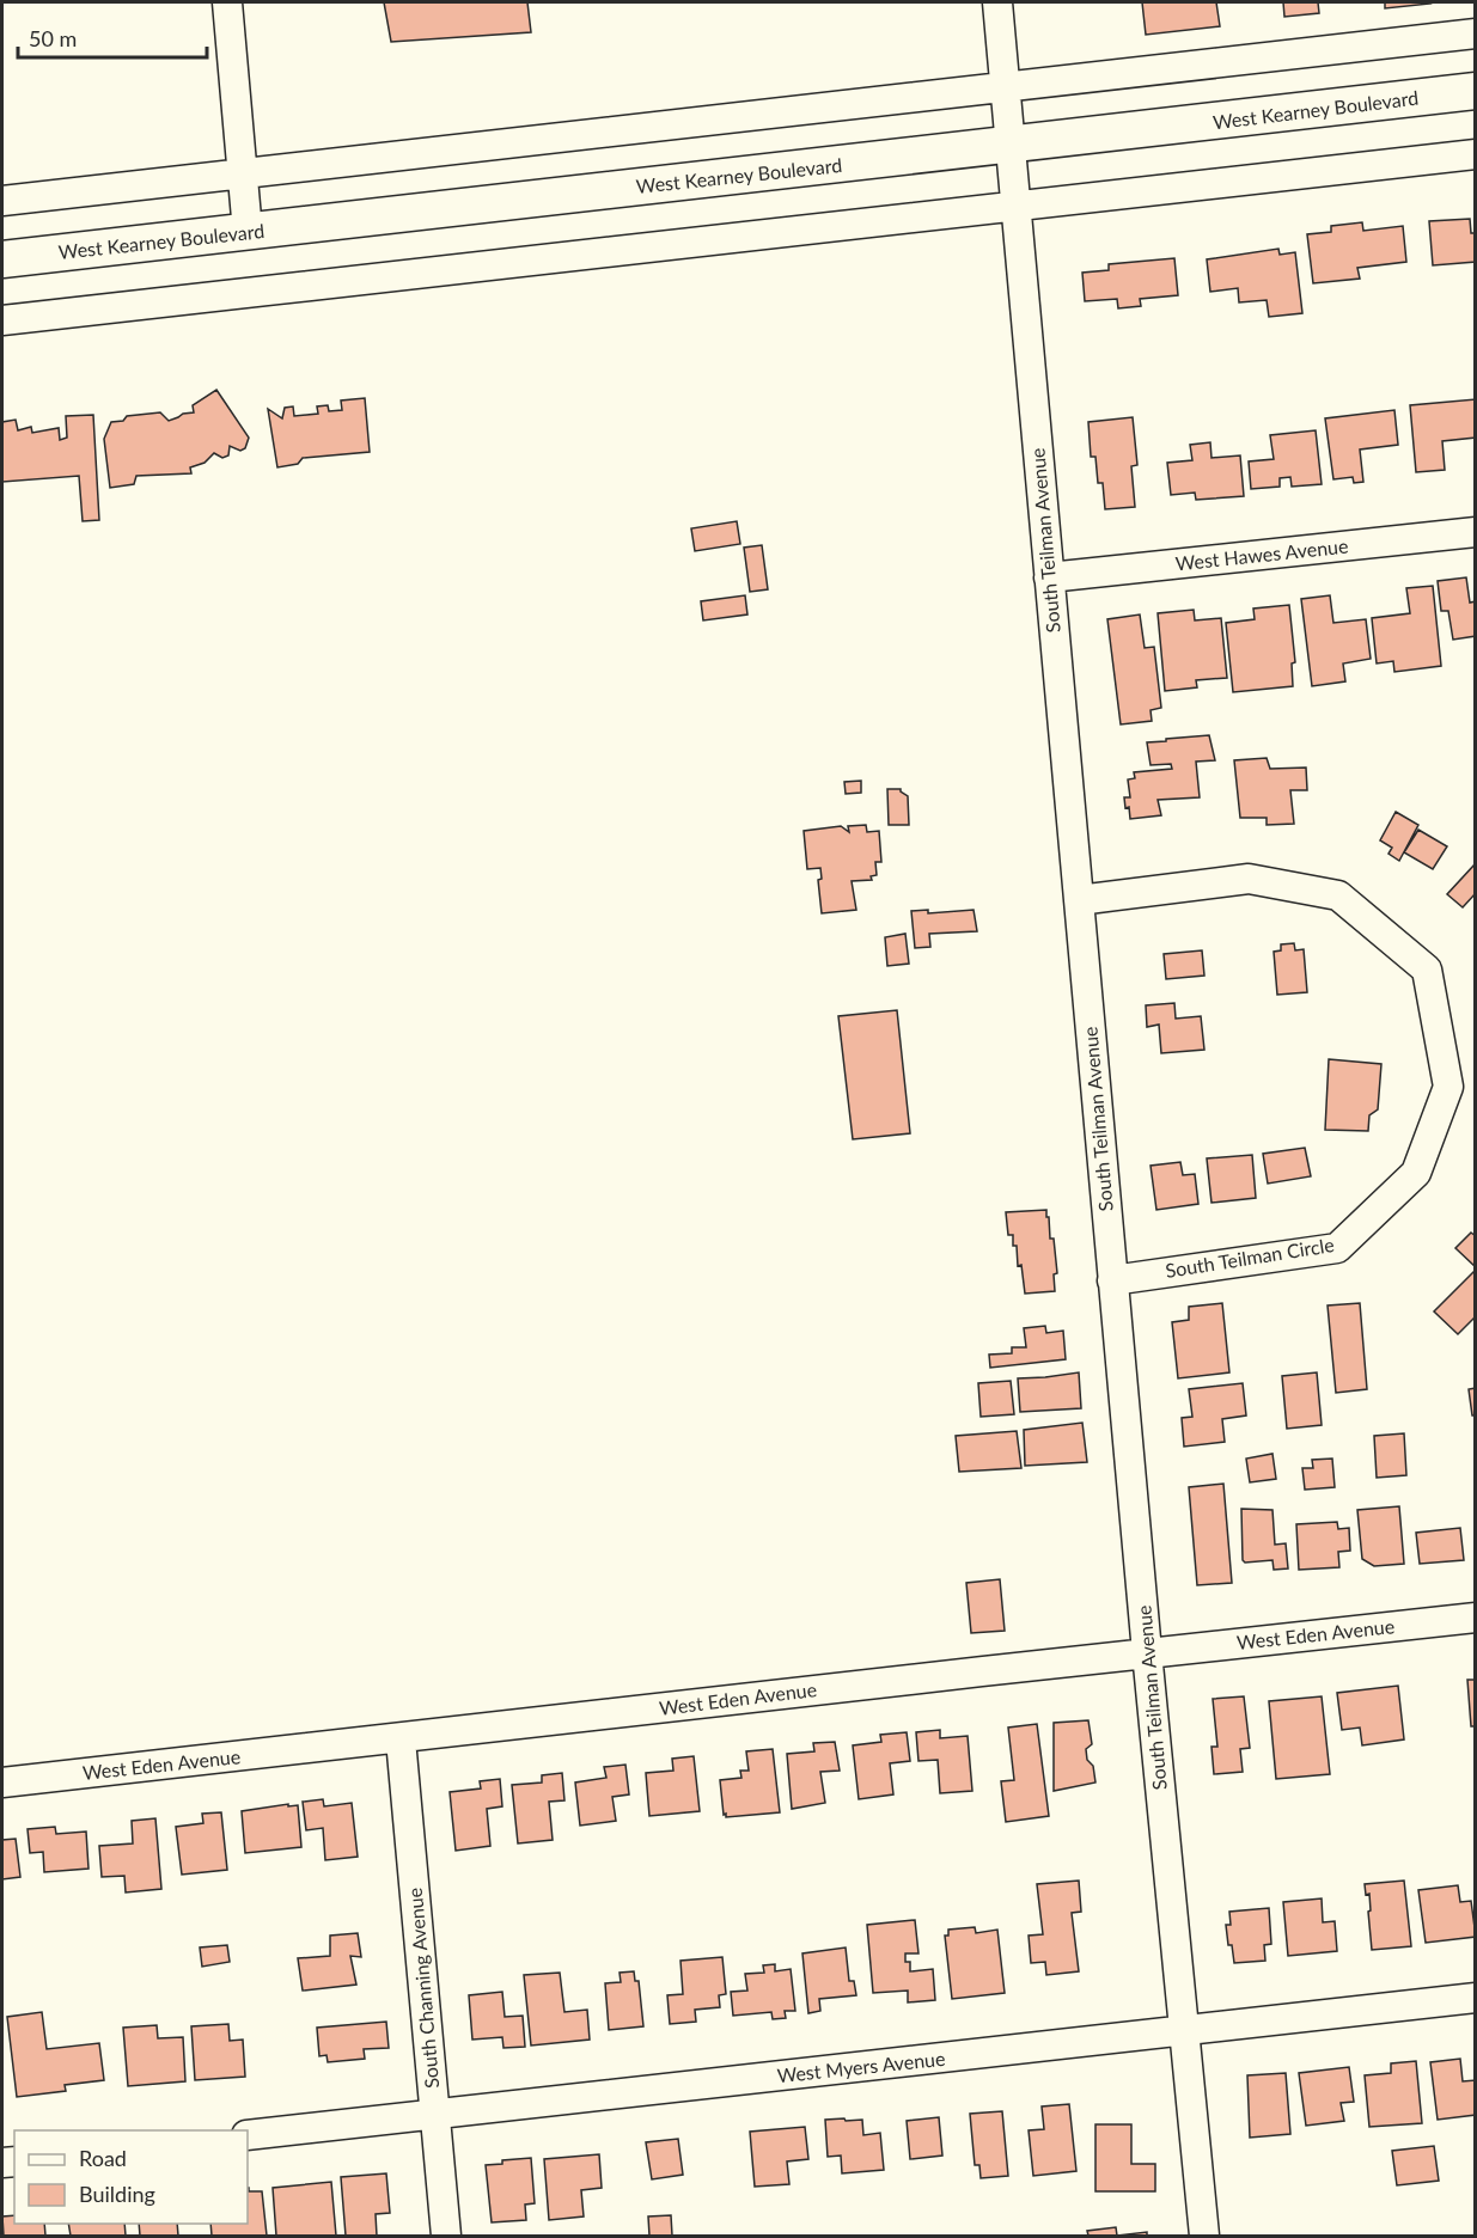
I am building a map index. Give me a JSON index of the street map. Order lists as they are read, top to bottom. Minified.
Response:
{"streets":{"main road":["West Kearney Boulevard"],"street":["South Teilman Avenue","West Hawes Avenue","South Teilman Circle","West Eden Avenue","South Channing Avenue","West Myers Avenue"]},"crossings":[["West Kearney Boulevard","South Teilman Avenue"],["South Teilman Avenue","West Hawes Avenue"],["South Teilman Avenue","South Teilman Circle"],["South Teilman Avenue","West Eden Avenue"],["South Teilman Avenue","West Myers Avenue"],["West Eden Avenue","South Channing Avenue"],["South Channing Avenue","West Myers Avenue"]],"legend":["Road","Building"],"scale_bar":"50 m"}
